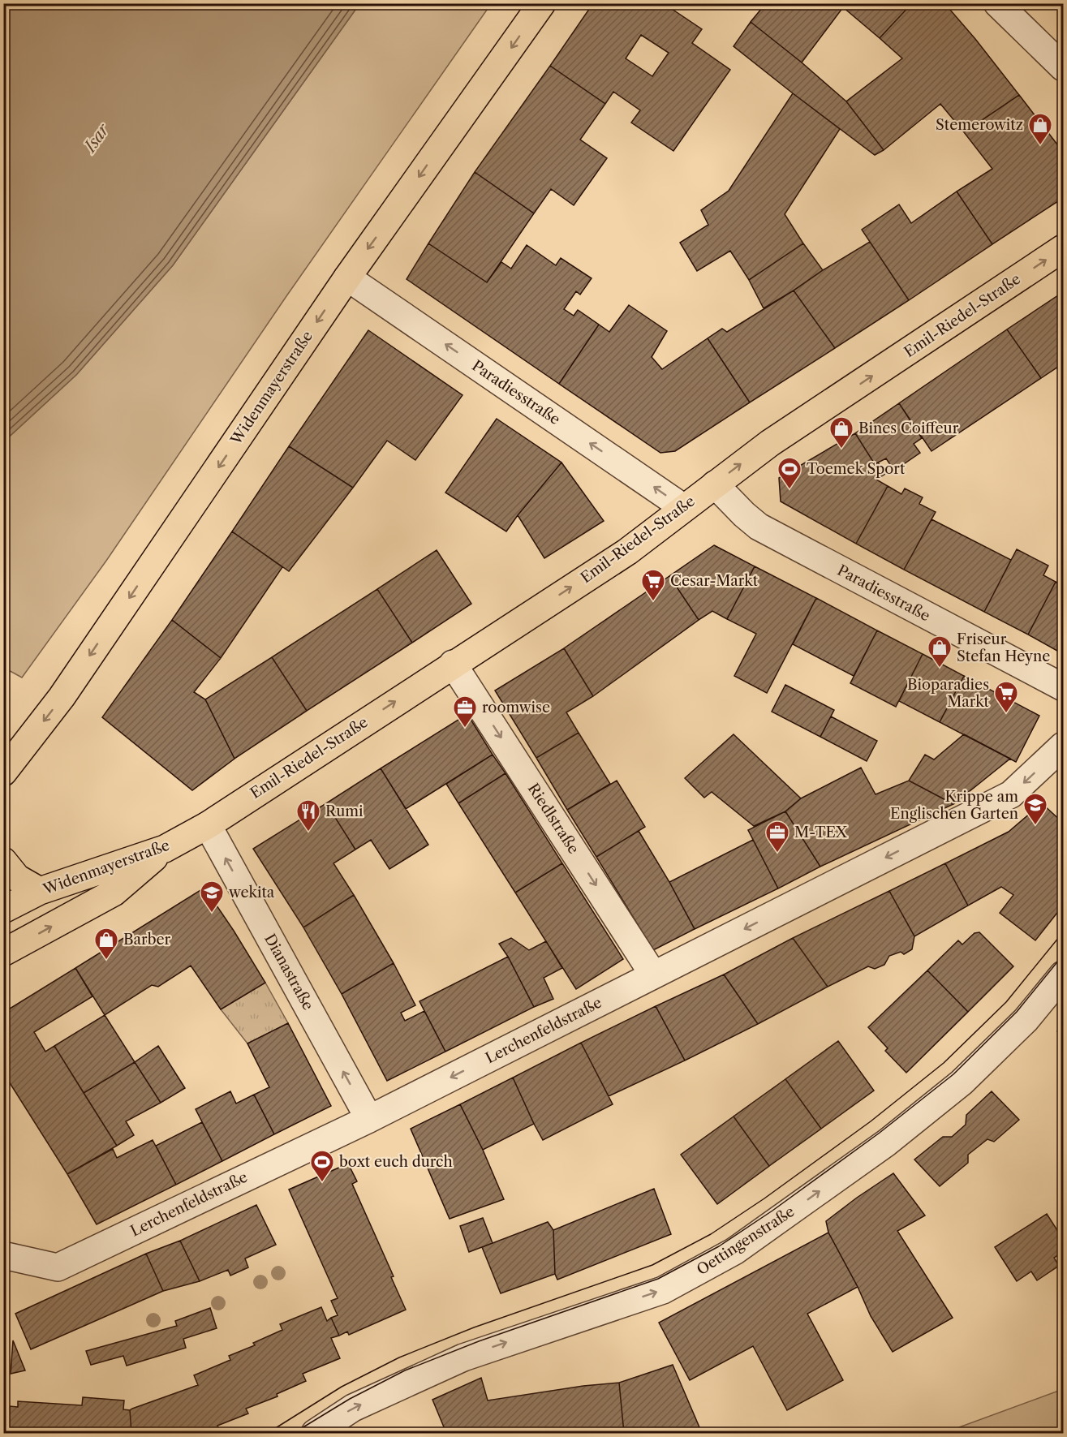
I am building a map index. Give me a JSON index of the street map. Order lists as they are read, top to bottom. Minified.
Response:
{"streets":{"main road":["Emil-Riedel-Straße","Widenmayerstraße"],"street":["Paradiesstraße","Riedlstraße","Dianastraße","Lerchenfeldstraße","Oettingenstraße"]},"crossings":[["Emil-Riedel-Straße","Widenmayerstraße"],["Emil-Riedel-Straße","Paradiesstraße"],["Emil-Riedel-Straße","Riedlstraße"],["Emil-Riedel-Straße","Dianastraße"],["Widenmayerstraße","Paradiesstraße"],["Widenmayerstraße","Dianastraße"],["Riedlstraße","Lerchenfeldstraße"],["Dianastraße","Lerchenfeldstraße"]],"one_way":["Emil-Riedel-Straße","Widenmayerstraße","Paradiesstraße","Riedlstraße","Dianastraße","Lerchenfeldstraße","Oettingenstraße"],"water":["Isar"],"places":{"shop":["Stemerowitz","Bines Coiffeur","Friseur Stefan Heyne","Barber"],"sports":["Toemek Sport","boxt euch durch"],"supermarket":["Cesar-Markt","Bioparadies Markt"],"office":["roomwise","M-TEX"],"school or university":["Krippe am Englischen Garten","wekita"],"restaurant":["Rumi"]}}
